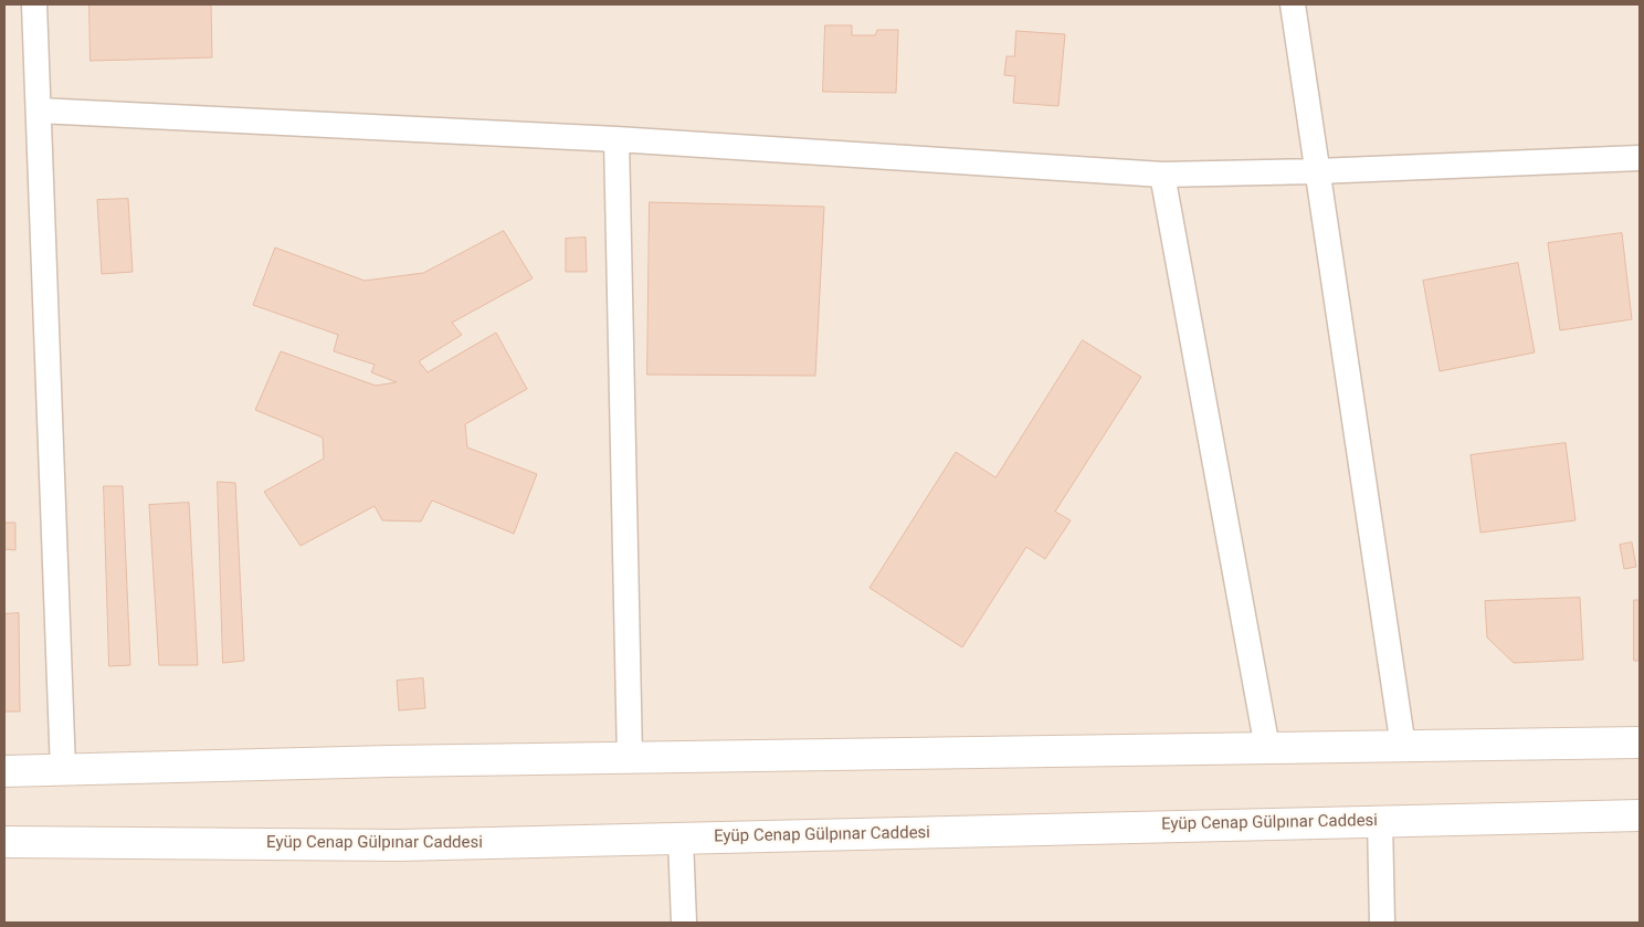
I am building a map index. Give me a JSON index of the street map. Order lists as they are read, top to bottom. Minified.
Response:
{"streets":{"main road":["Eyüp Cenap Gülpınar Caddesi"]}}
